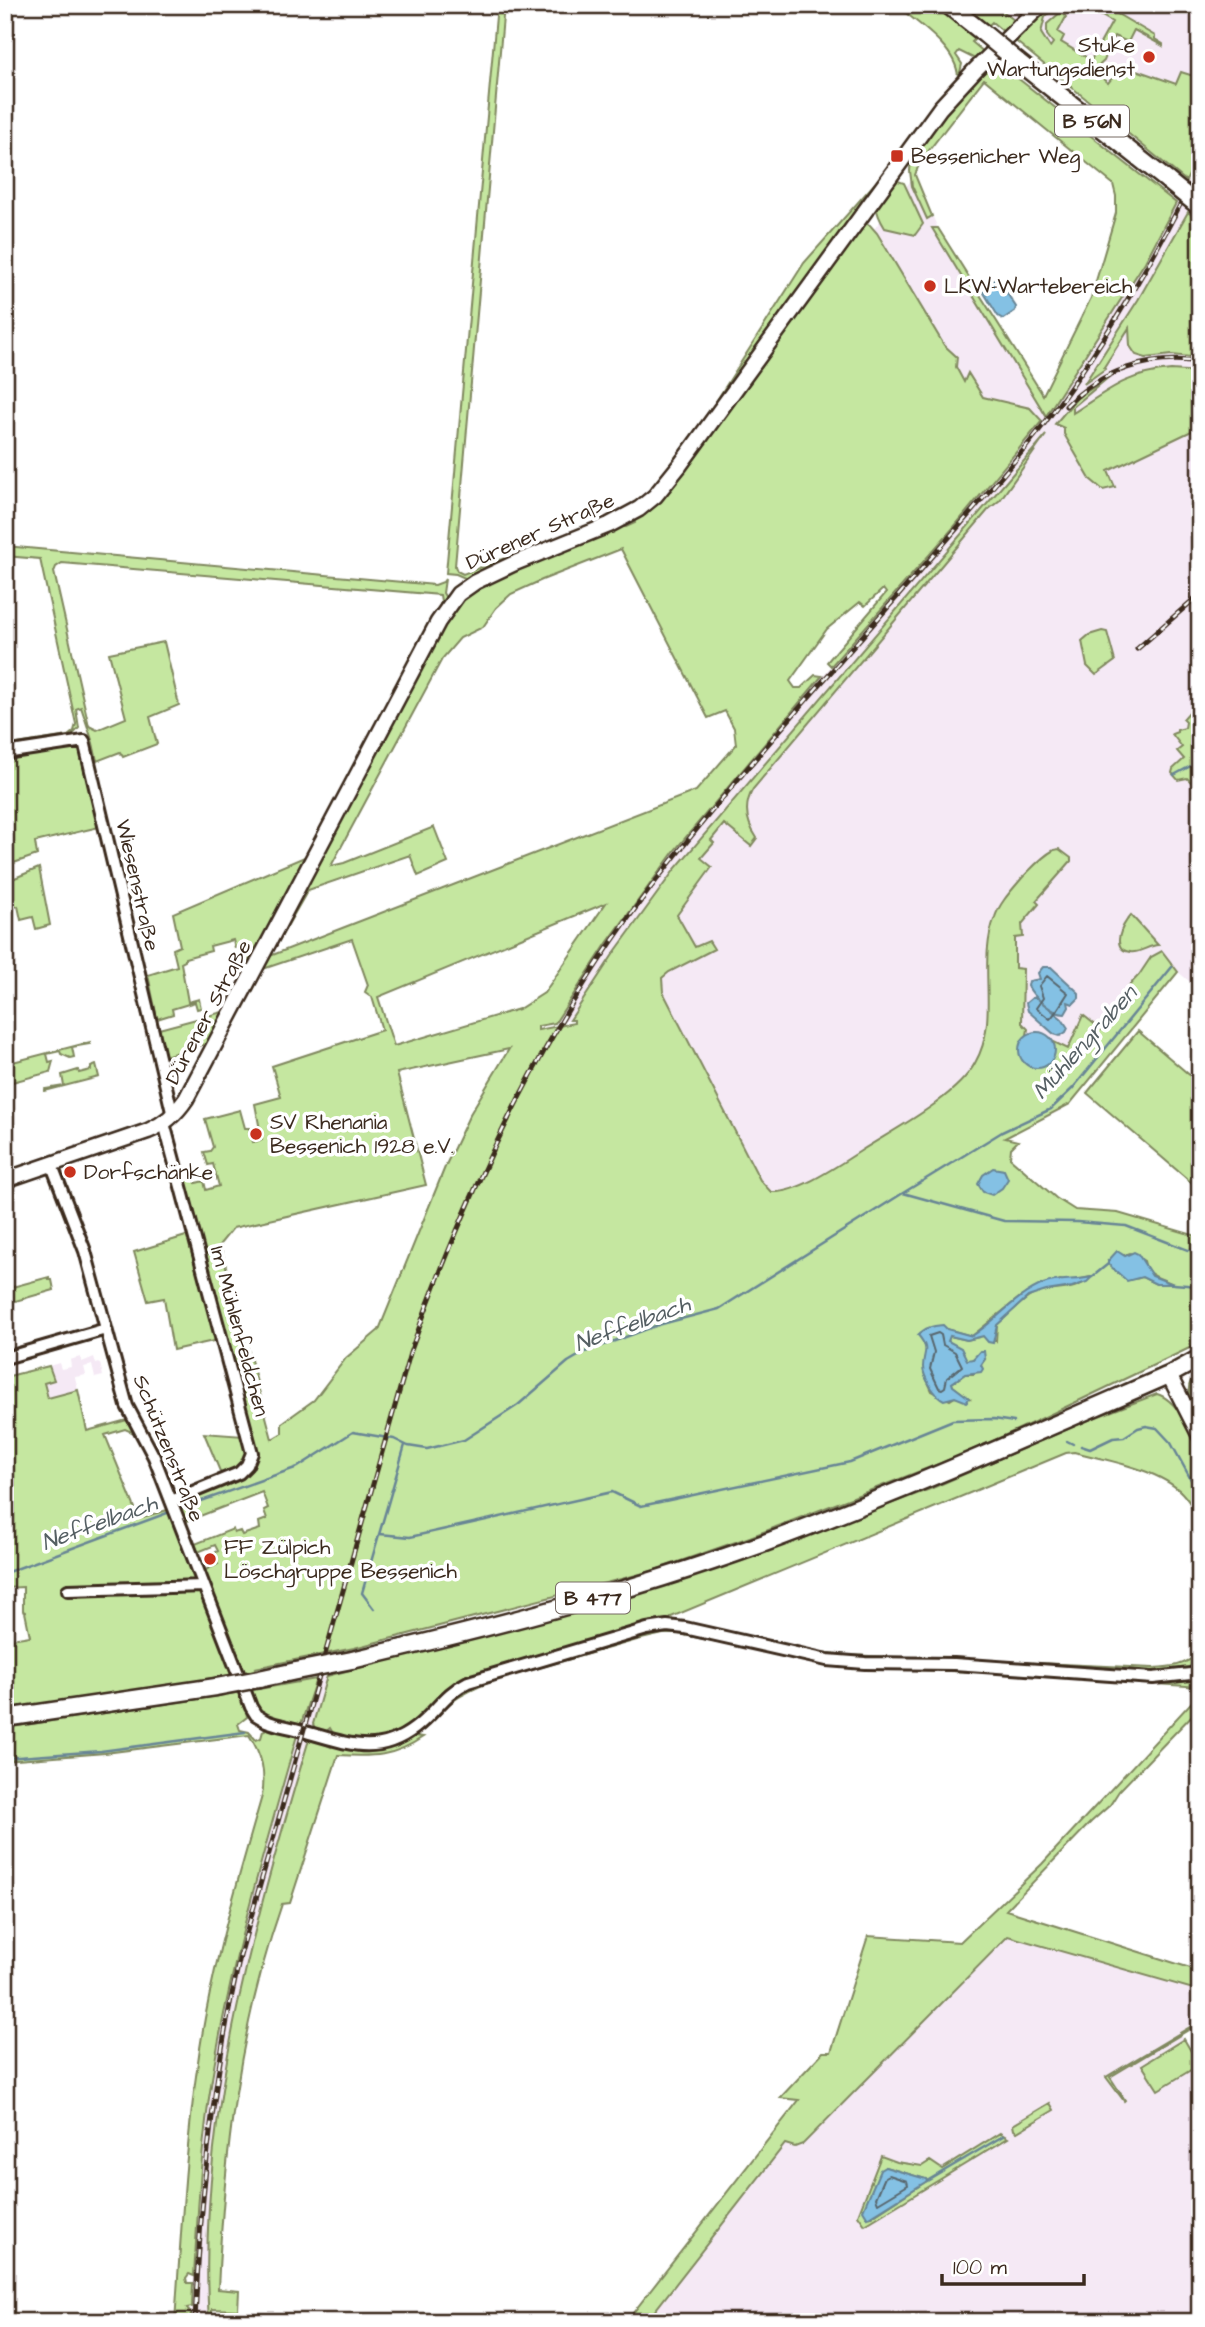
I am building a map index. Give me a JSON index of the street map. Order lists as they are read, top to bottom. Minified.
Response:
{"streets":{"main road":["B 56N","B 477"],"street":["Dürener Straße","Wiesenstraße","Im Mühlenfeldchen","Schützenstraße"]},"crossings":[["Dürener Straße","Wiesenstraße"],["Dürener Straße","Im Mühlenfeldchen"],["Wiesenstraße","Im Mühlenfeldchen"],["Im Mühlenfeldchen","Schützenstraße"]],"water":["Mühlengraben","Neffelbach"],"places":{"other":["Stuke Wartungsdienst","LKW-Wartebereich","SV Rhenania Bessenich 1928 e.V.","Dorfschänke","FF Zülpich Löschgruppe Bessenich"],"transit":["Bessenicher Weg"]},"scale_bar":"100 m"}
